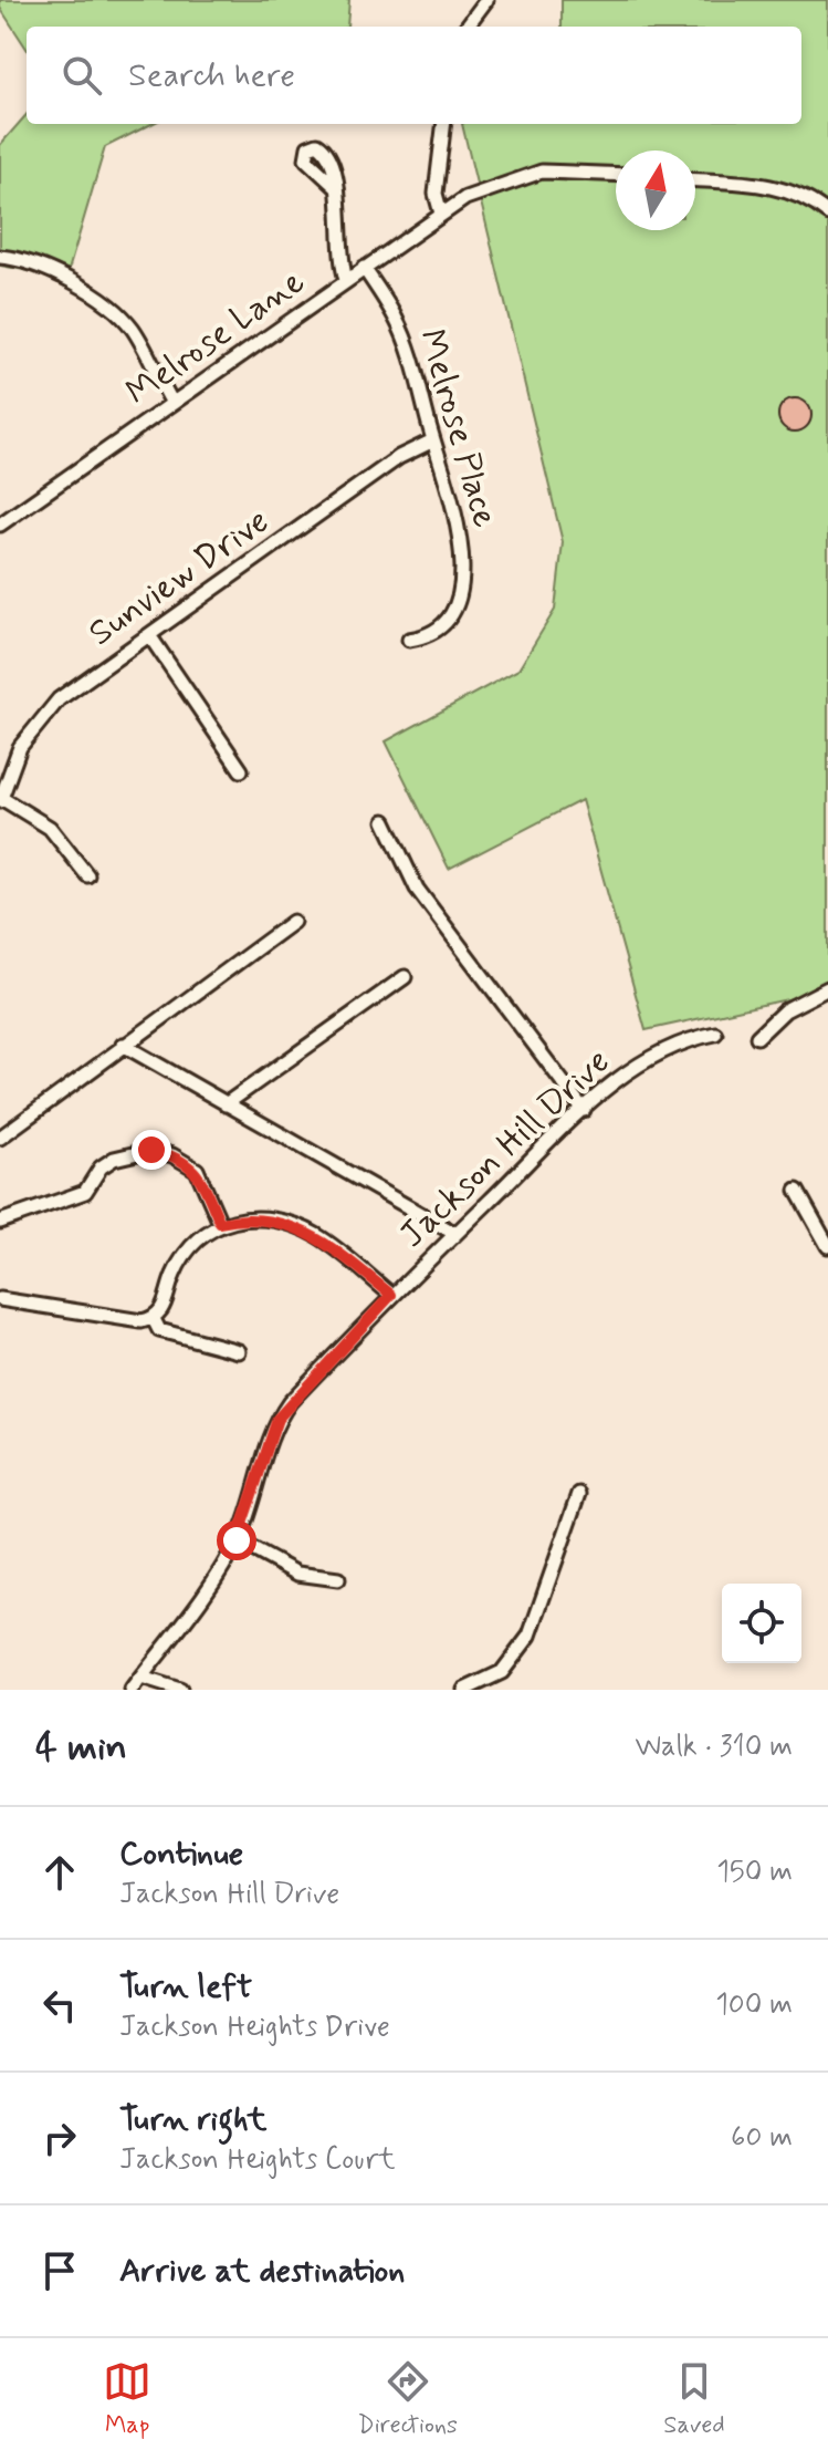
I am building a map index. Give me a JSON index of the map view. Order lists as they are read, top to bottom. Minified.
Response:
{"streets":{"street":["Melrose Lane","Melrose Place","Sunview Drive","Jackson Hill Drive"]},"crossings":[["Melrose Lane","Melrose Place"],["Melrose Place","Sunview Drive"]],"north":"top","page":{"search":"Search here","heading":["4 min","Walk · 310 m"],"list":[["Continue","Jackson Hill Drive","150 m"],["Turn left","Jackson Heights Drive","100 m"],["Turn right","Jackson Heights Court","60 m"],"Arrive at destination"],"nav":["Map","Directions","Saved"]}}
